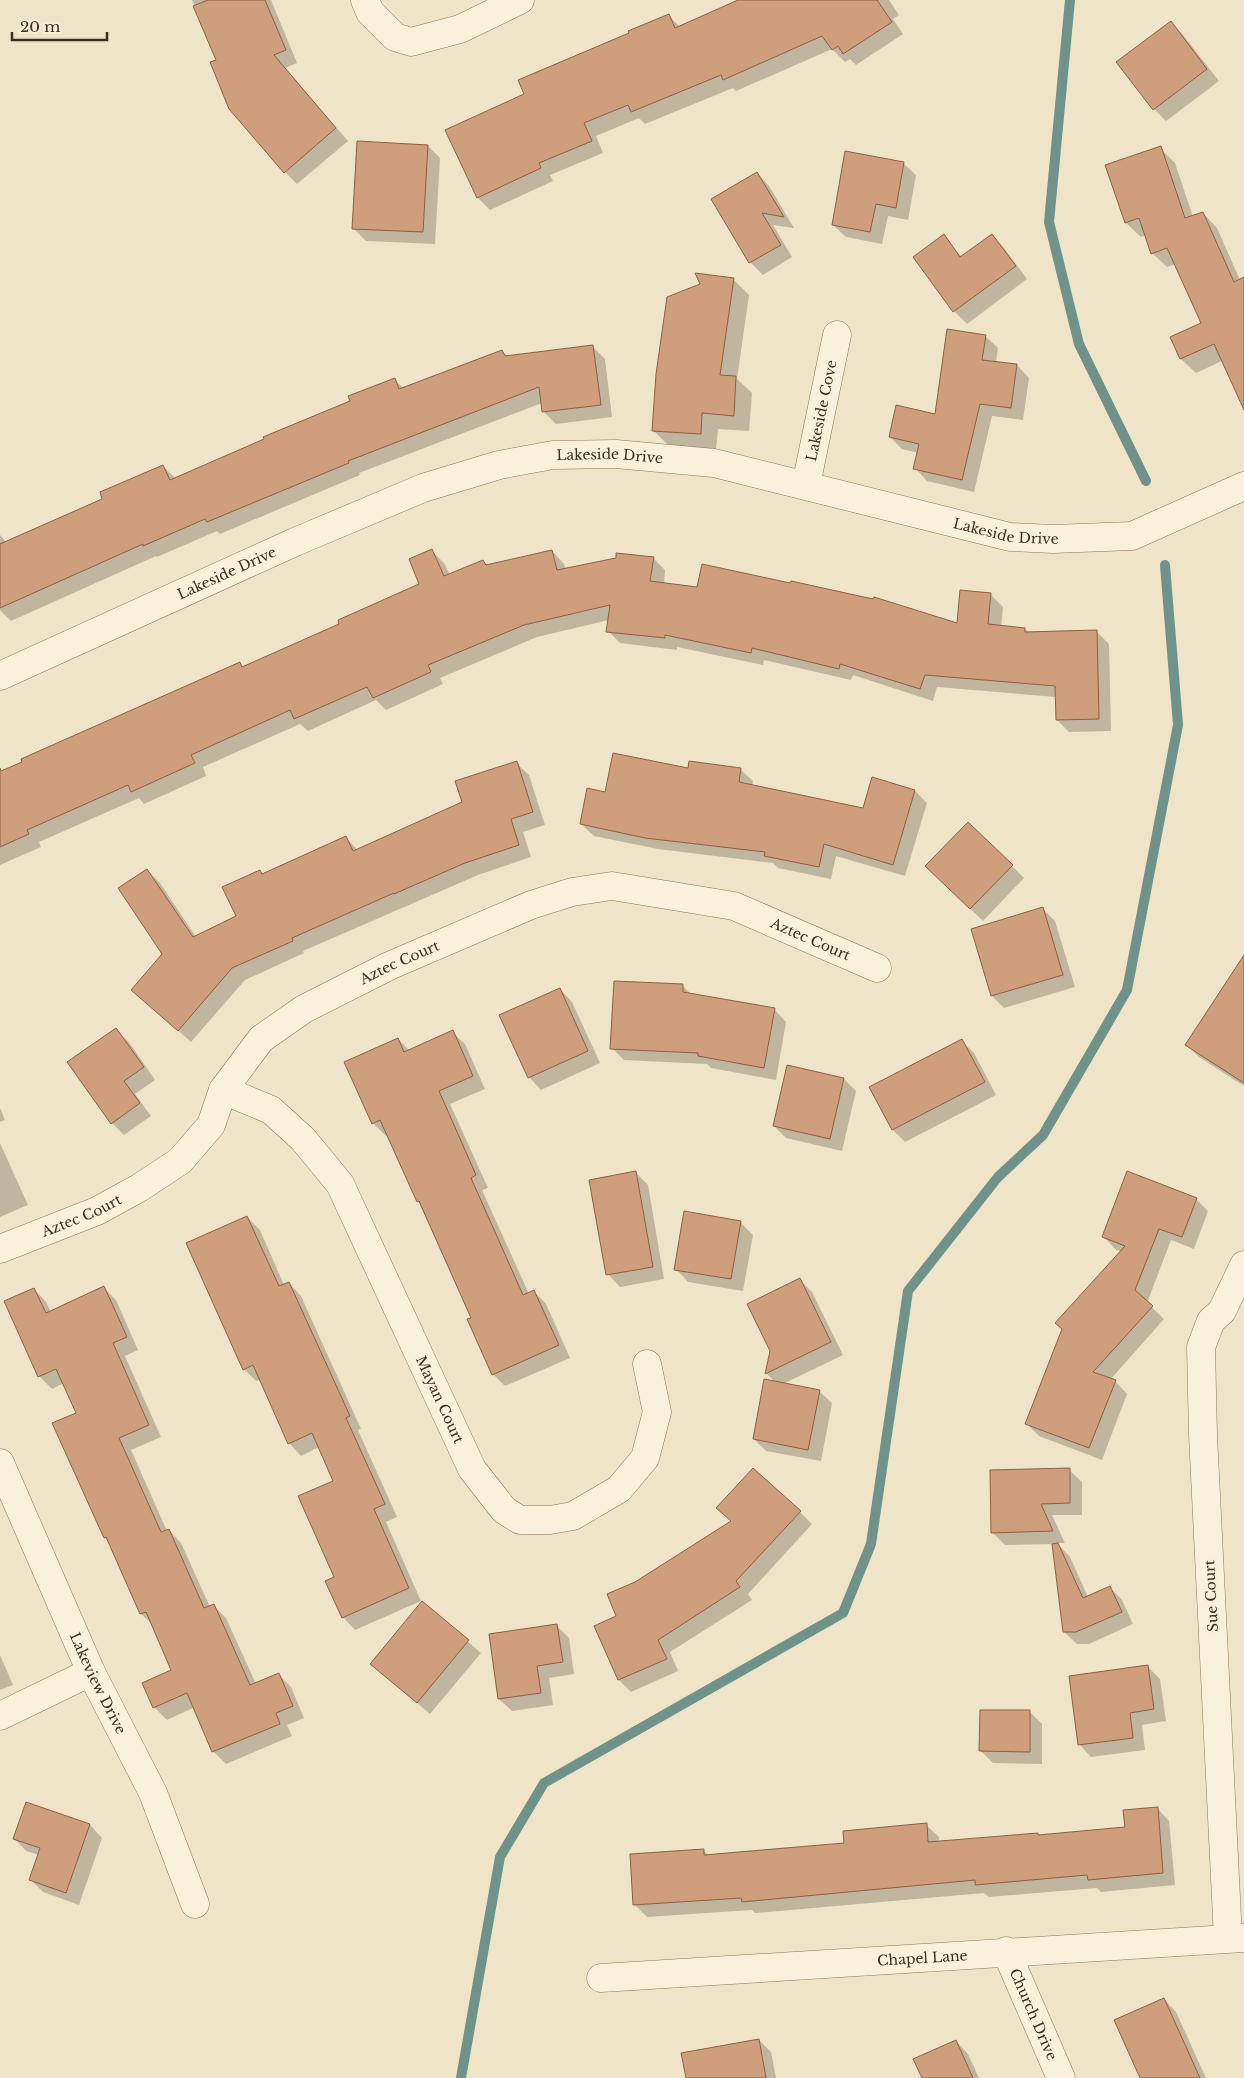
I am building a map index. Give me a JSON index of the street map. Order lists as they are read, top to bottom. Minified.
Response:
{"streets":{"street":["Lakeside Cove","Lakeside Drive","Aztec Court","Mayan Court","Sue Court","Lakeview Drive","Chapel Lane","Church Drive"]},"crossings":[["Lakeside Cove","Lakeside Drive"],["Aztec Court","Mayan Court"],["Sue Court","Chapel Lane"],["Chapel Lane","Church Drive"]],"scale_bar":"20 m"}
